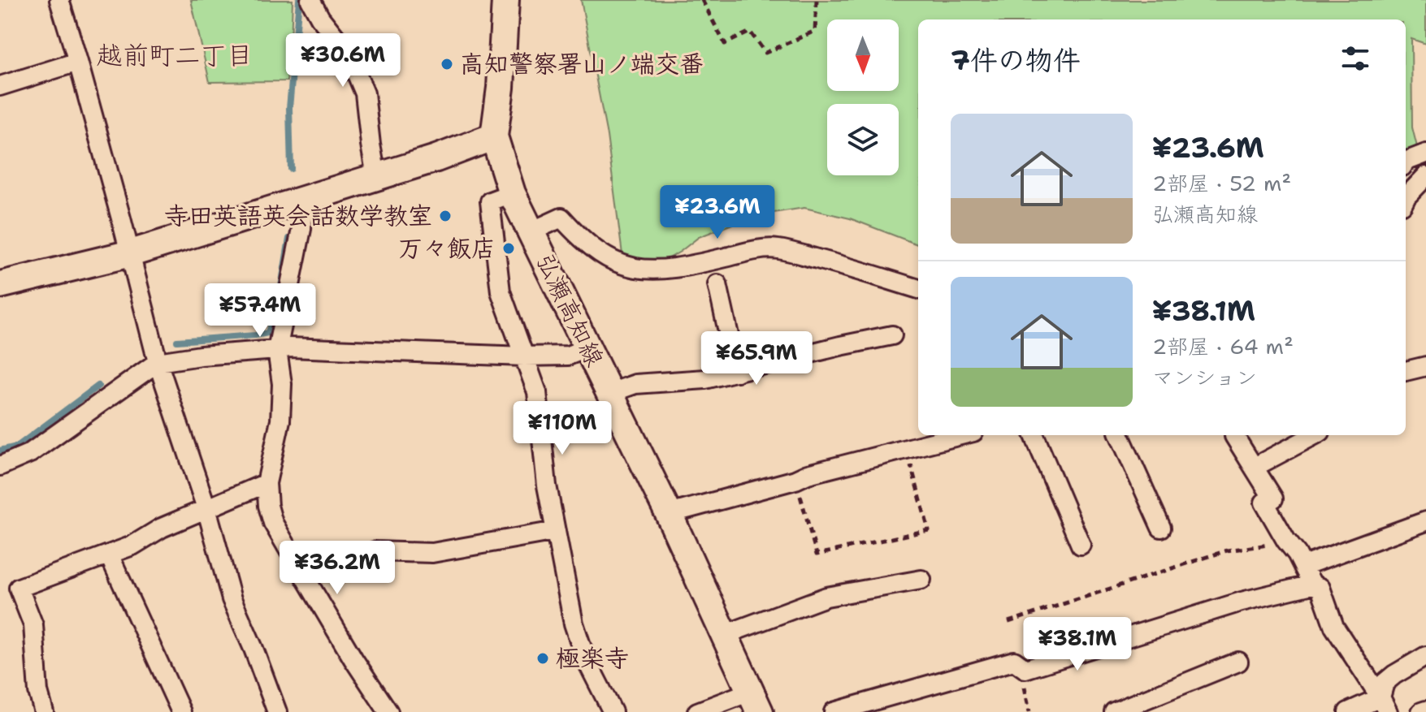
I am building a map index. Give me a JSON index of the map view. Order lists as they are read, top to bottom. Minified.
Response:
{"streets":{"main road":["弘瀬高知線"]},"districts":["越前町二丁目"],"places":["高知警察署山ノ端交番","寺田英語英会話数学教室","万々飯店","極楽寺"],"north":"bottom","page":{"heading":"7件の物件","price":["¥30.6M","¥23.6M","¥57.4M","¥65.9M","¥110M","¥36.2M","¥38.1M"],"list":[{"name":"¥23.6M","note":"2部屋 · 52 m² · 弘瀬高知線"},{"name":"¥38.1M","note":"2部屋 · 64 m² · マンション"}]}}
